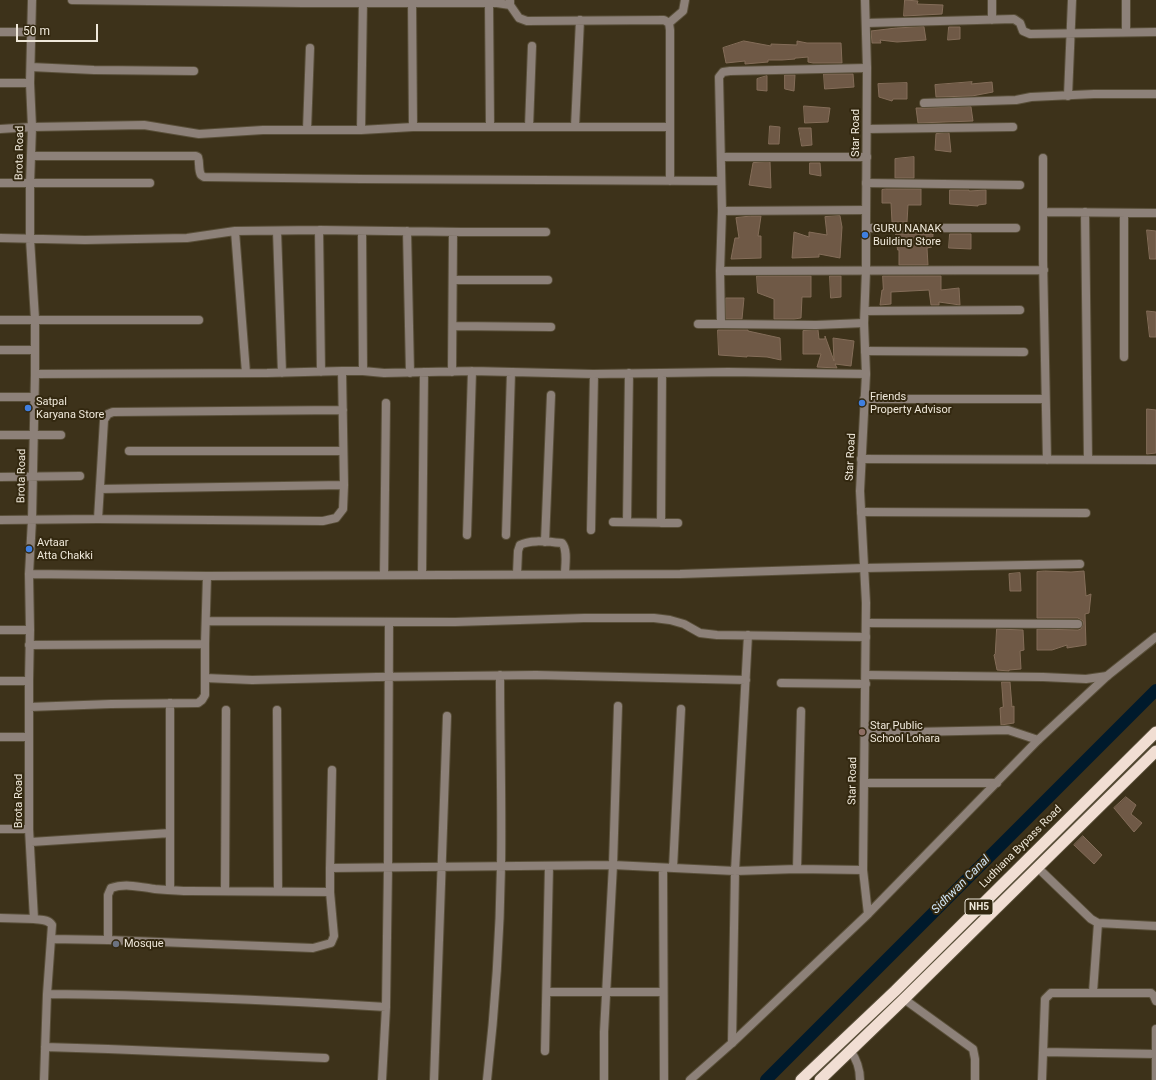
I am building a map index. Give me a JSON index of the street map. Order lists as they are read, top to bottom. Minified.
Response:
{"streets":{"highway":["Ludhiana Bypass Road","NH5"],"street":["Star Road","Brota Road"]},"water":["Sidhwan Canal"],"places":["GURU NANAK Building Store","Friends Property Advisor","Satpal Karyana Store","Avtaar Atta Chakki","Star Public School Lohara","Mosque"],"scale_bar":"50 m"}
